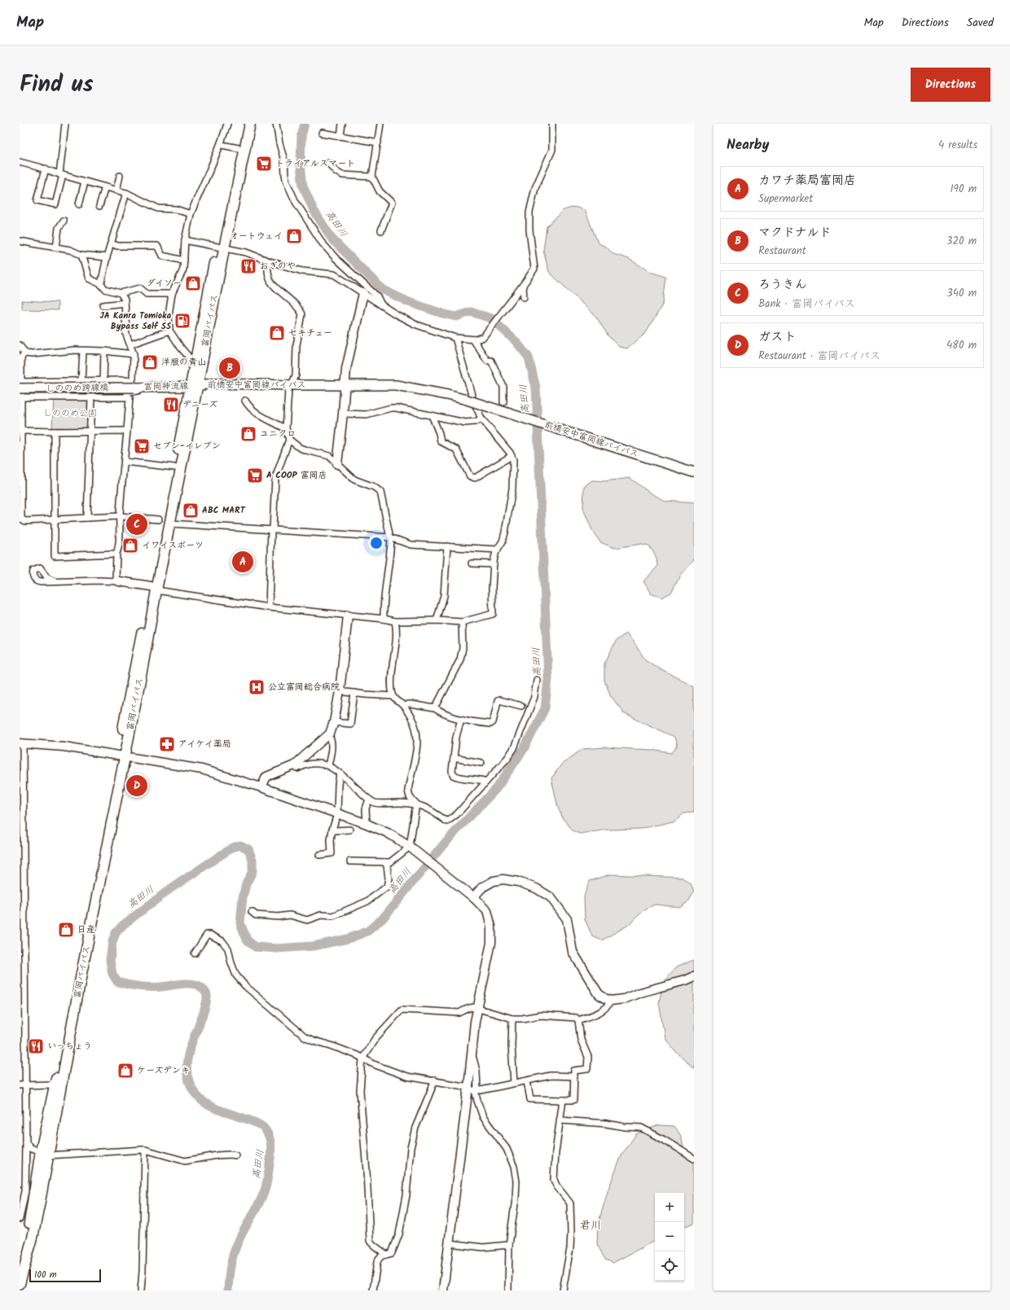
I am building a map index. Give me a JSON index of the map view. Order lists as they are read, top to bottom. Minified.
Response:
{"streets":{"highway":["富岡バイパス"],"main road":["前橋安中富岡線バイパス","富岡神流線","しののめ跨線橋"]},"crossings":[["富岡バイパス","前橋安中富岡線バイパス"],["富岡バイパス","富岡神流線"],["前橋安中富岡線バイパス","富岡神流線"],["富岡神流線","しののめ跨線橋"]],"districts":["君川"],"water":["高田川"],"parks":["しののめ公園"],"places":{"supermarket":["トライアルスマート","セブン-イレブン","A COOP 富岡店"],"shop":["オートウェイ","ダイソー","セキチュー","洋服の青山","ユニクロ","ABC MART","イワイスポーツ","日産","ケーズデンキ"],"restaurant":["おぎのや","デニーズ","いっちょう"],"fuel station":["JA Kanra Tomioka Bypass Self SS"],"hospital":["公立富岡総合病院"],"pharmacy":["アイケイ薬局"]},"scale_bar":"100 m","page":{"header":"Map","nav":["Map","Directions","Saved"],"title":"Find us","buttons":"Directions","heading":["Nearby","4 results"],"list":[{"mark":"A","name":"カワチ薬局富岡店","note":"Supermarket","value":"190 m"},{"mark":"B","name":"マクドナルド","note":"Restaurant","value":"320 m"},{"mark":"C","name":"ろうきん","note":"Bank · 富岡バイパス","value":"340 m"},{"mark":"D","name":"ガスト","note":"Restaurant · 富岡バイパス","value":"480 m"}],"pins":["B","C","A","D"],"map_buttons":["+","−"],"scale":"100 m"}}
